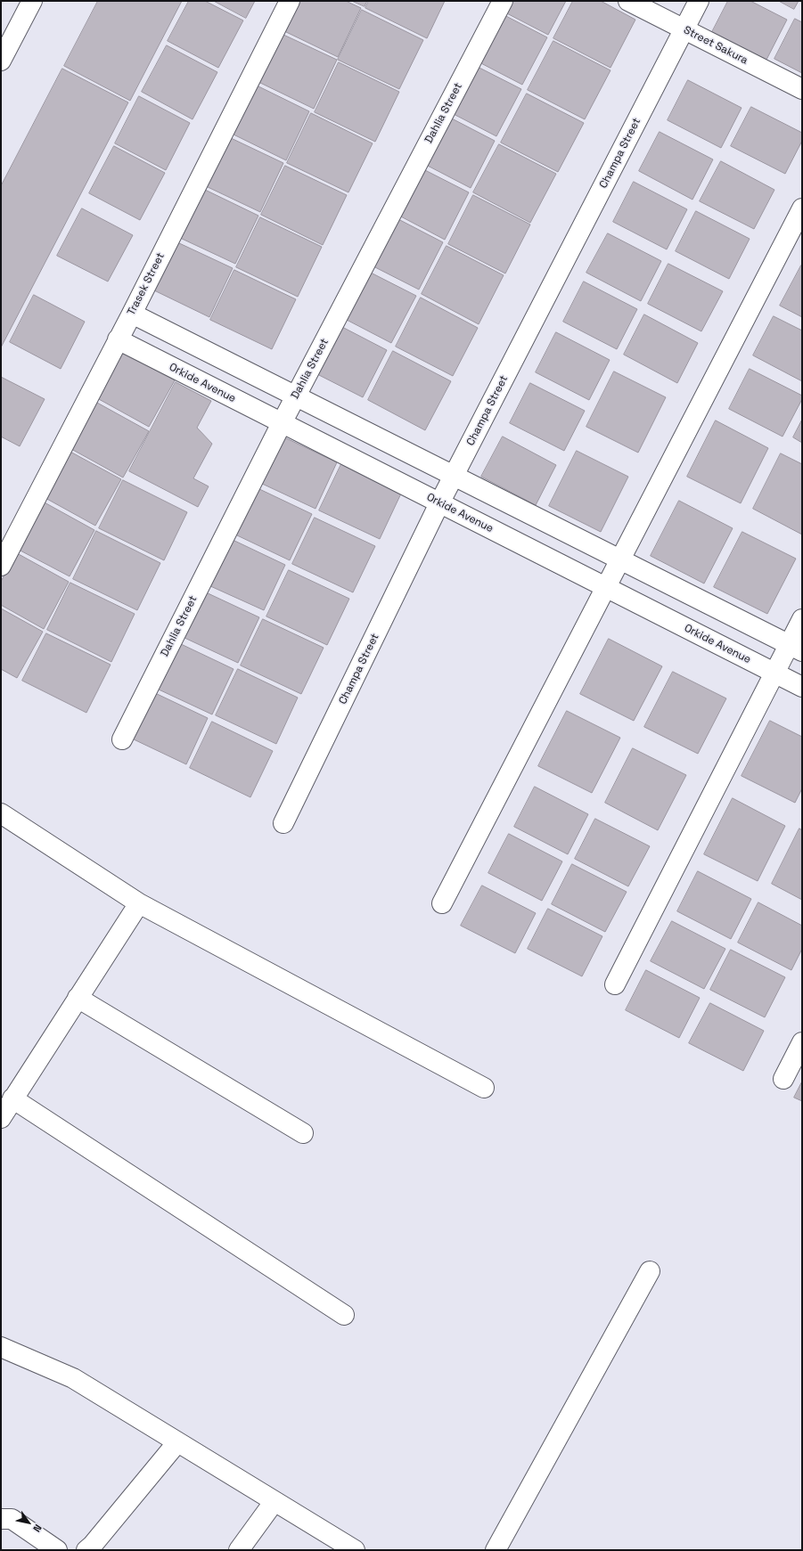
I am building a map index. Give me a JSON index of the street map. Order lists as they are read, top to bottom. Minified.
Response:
{"streets":{"street":["Street Sakura","Dahlia Street","Champa Street","Trasek Street","Orkide Avenue"]},"crossings":[["Street Sakura","Champa Street"],["Dahlia Street","Orkide Avenue"],["Champa Street","Orkide Avenue"],["Trasek Street","Orkide Avenue"]],"north":"bottom right"}
